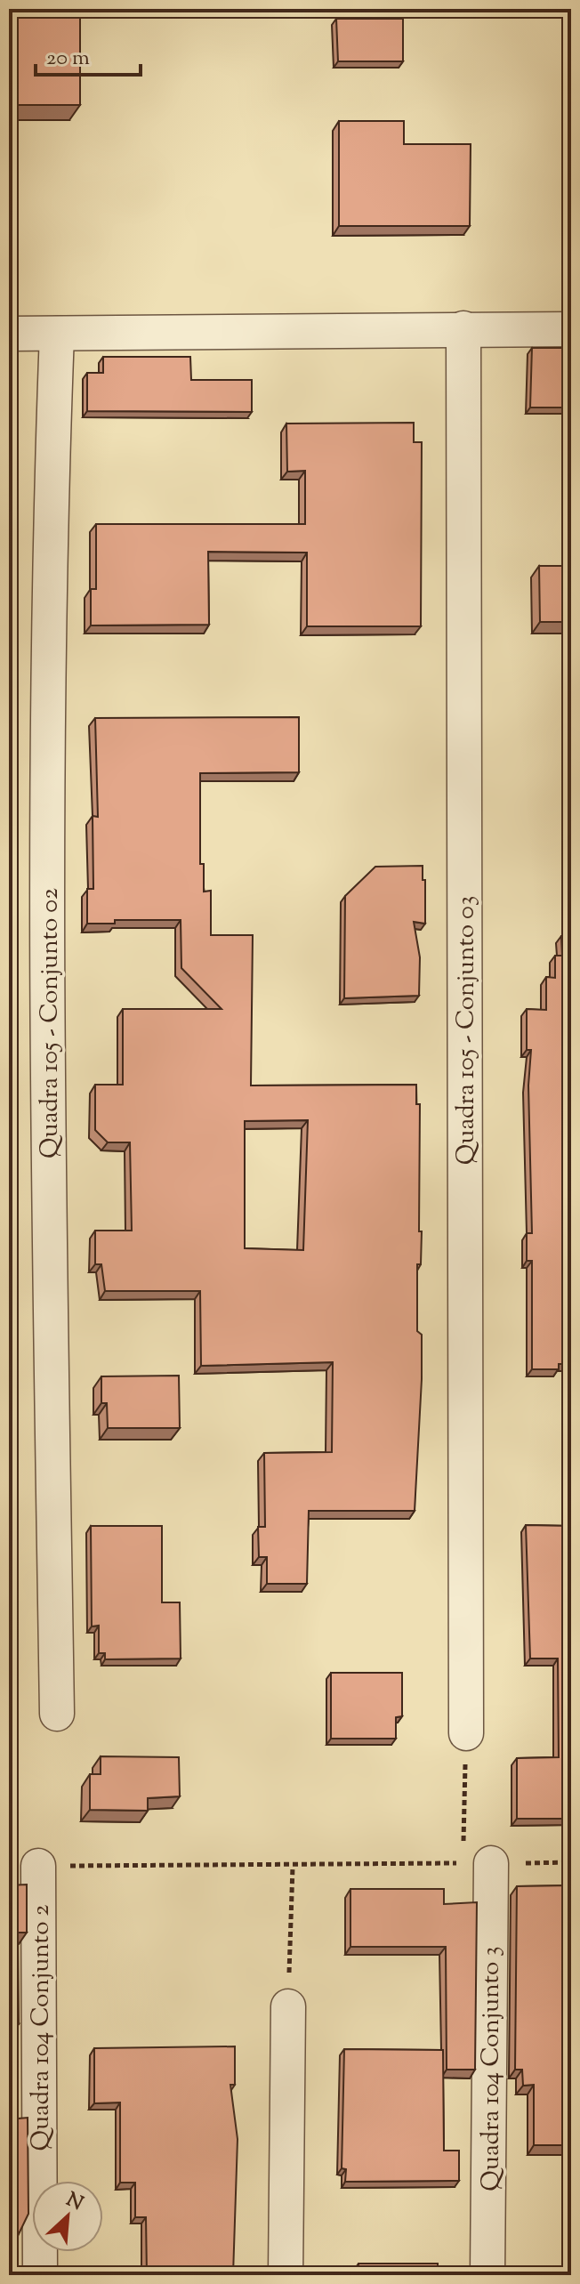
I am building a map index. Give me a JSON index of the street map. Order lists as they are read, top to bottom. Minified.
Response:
{"streets":{"street":["Quadra 105 - Conjunto 02","Quadra 105 - Conjunto 03","Quadra 104 Conjunto 2","Quadra 104 Conjunto 3"]},"scale_bar":"20 m","north":"top right"}
